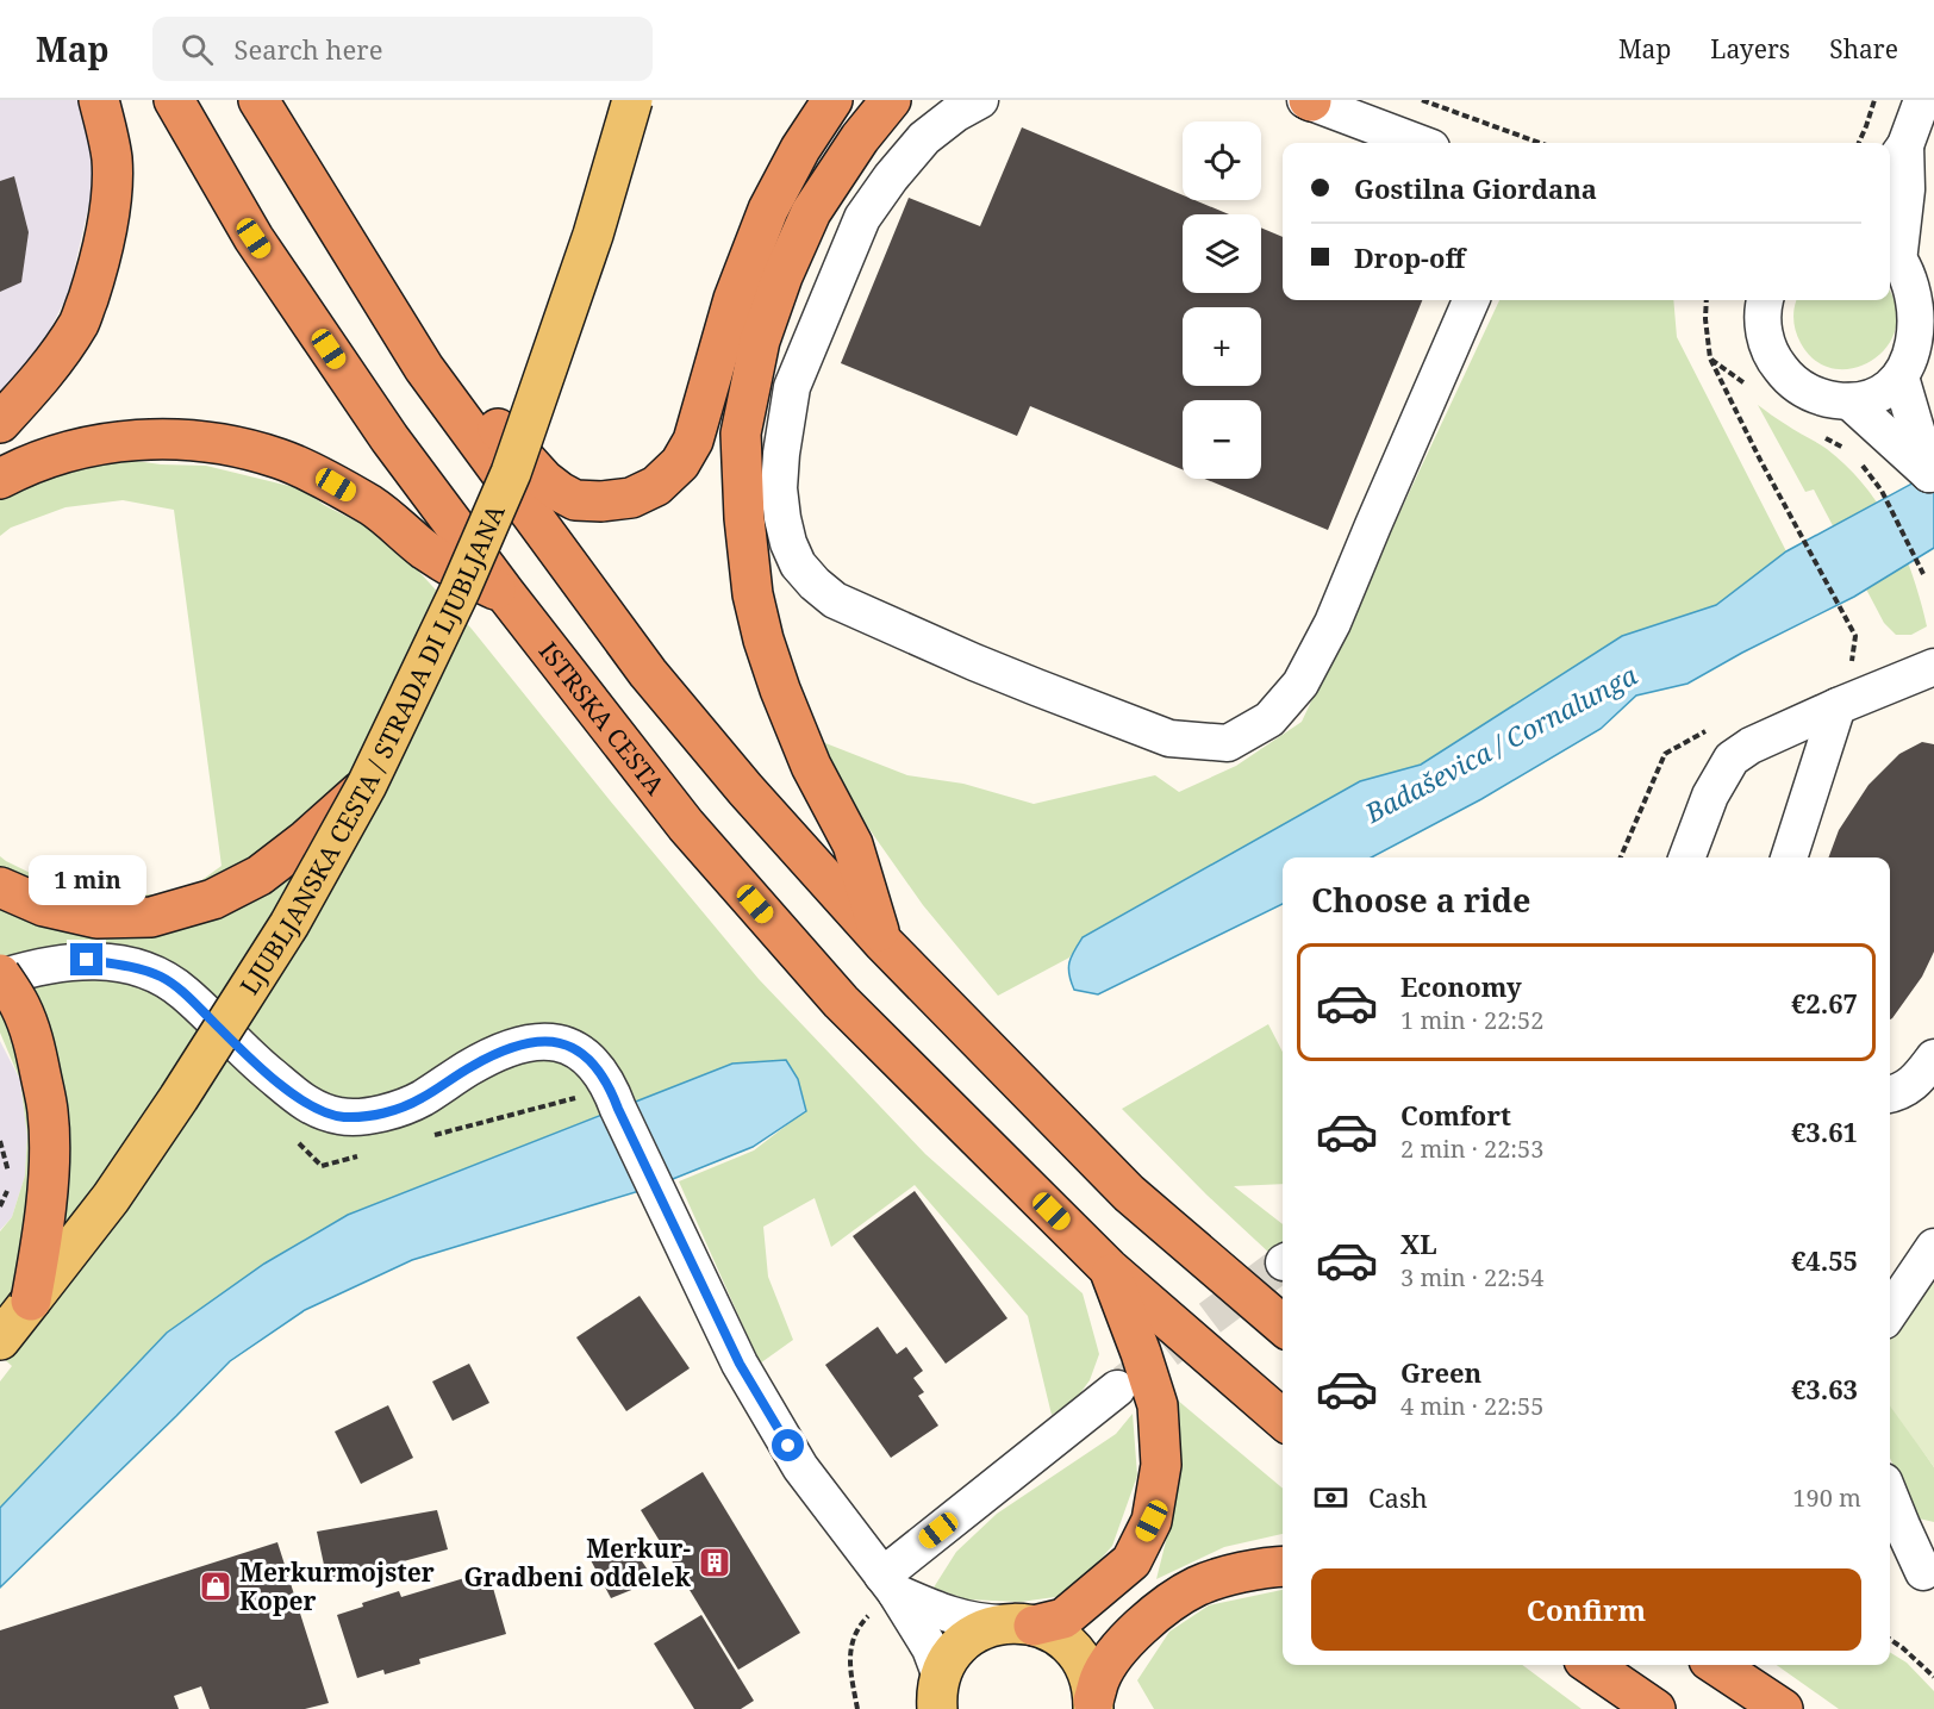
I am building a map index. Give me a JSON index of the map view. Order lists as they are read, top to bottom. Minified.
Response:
{"streets":{"highway":["ISTRSKA CESTA"],"main road":["LJUBLJANSKA CESTA / STRADA DI LJUBLJANA"]},"water":["Badaševica / Cornalunga"],"places":{"building":["Merkur- Gradbeni oddelek"],"shop":["Merkurmojster Koper"]},"page":{"header":"Map","search":"Search here","nav":["Map","Layers","Share"],"map_buttons":["+","−"],"banner":["Gostilna Giordana","Drop-off"],"bubble":"1 min","heading":"Choose a ride","list":[{"name":"Economy","note":"1 min · 22:52","value":"€2.67"},{"name":"Comfort","note":"2 min · 22:53","value":"€3.61"},{"name":"XL","note":"3 min · 22:54","value":"€4.55"},{"name":"Green","note":"4 min · 22:55","value":"€3.63"}],"pay":["Cash","190 m"],"buttons":"Confirm"}}
